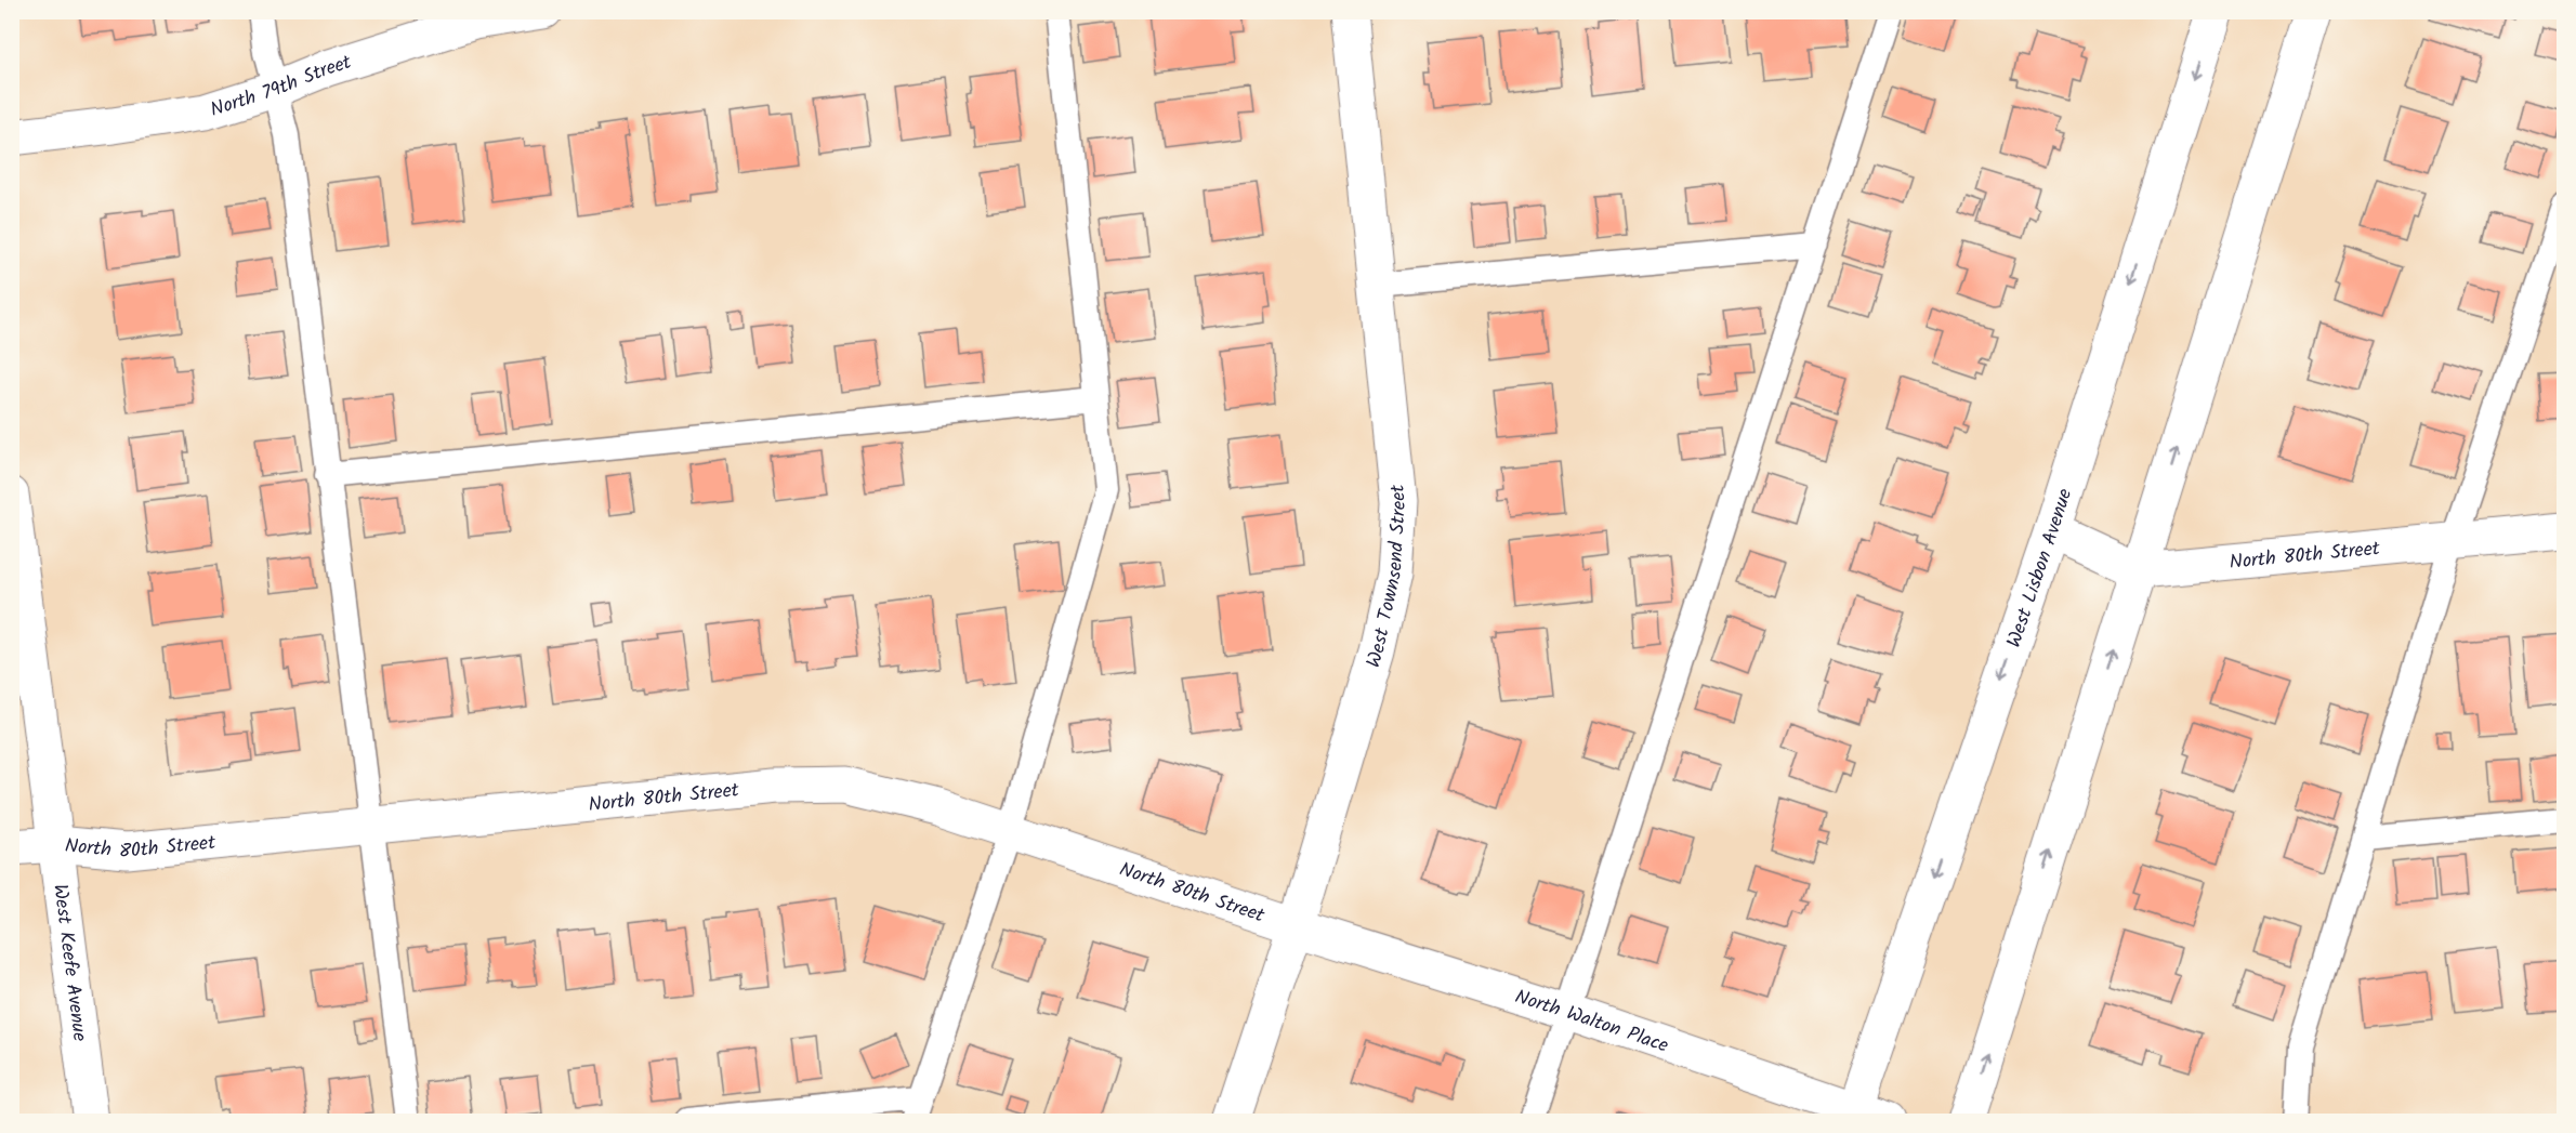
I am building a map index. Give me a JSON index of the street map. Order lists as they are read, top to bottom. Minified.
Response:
{"streets":{"street":["North 79th Street","North 80th Street","West Lisbon Avenue","West Townsend Street","West Keefe Avenue","North Walton Place"]},"crossings":[["North 80th Street","West Lisbon Avenue"],["North 80th Street","West Townsend Street"],["North 80th Street","West Keefe Avenue"],["North 80th Street","North Walton Place"],["West Lisbon Avenue","North Walton Place"],["West Townsend Street","North Walton Place"]]}
